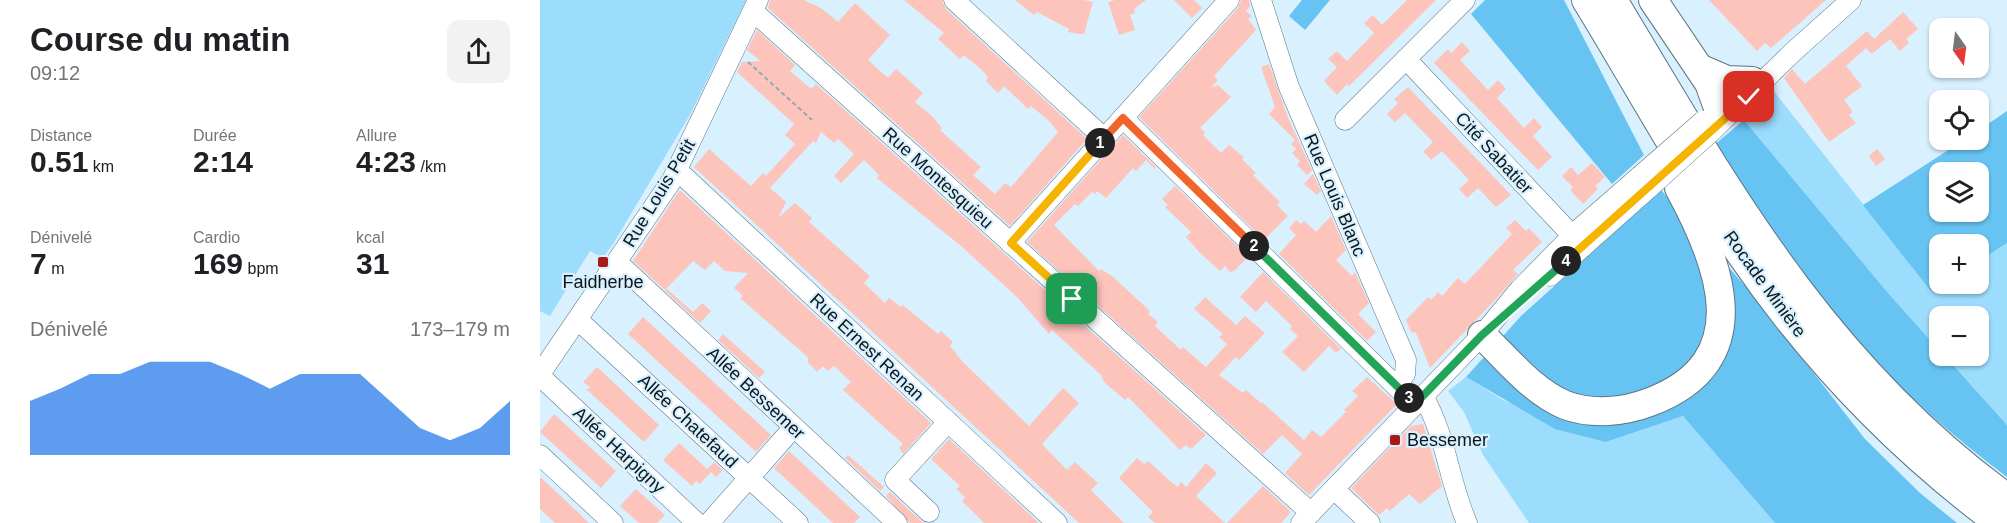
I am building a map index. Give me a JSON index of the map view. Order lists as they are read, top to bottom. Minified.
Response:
{"streets":{"highway":["Rocade Minière"],"street":["Cité Sabatier","Rue Montesquieu","Rue Louis Petit","Rue Louis Blanc","Rue Ernest Renan","Allée Bessemer","Allée Chatefaud","Allée Harpigny"]},"crossings":[["Rue Montesquieu","Rue Louis Petit"],["Rue Louis Petit","Rue Ernest Renan"],["Rue Louis Petit","Allée Bessemer"],["Rue Louis Petit","Allée Chatefaud"],["Rue Louis Petit","Allée Harpigny"]],"places":{"transit":["Faidherbe","Bessemer"]},"north":"bottom","page":{"heading":["Course du matin","09:12"],"map_buttons":["+","−"],"stats":[["Distance","0.51 km"],["Durée","2:14"],["Allure","4:23 /km"],["Dénivelé","7 m"],["Cardio","169 bpm"],["kcal","31"]],"pins":["1","2","4","3"],"chart":["Dénivelé","173–179 m"]}}
